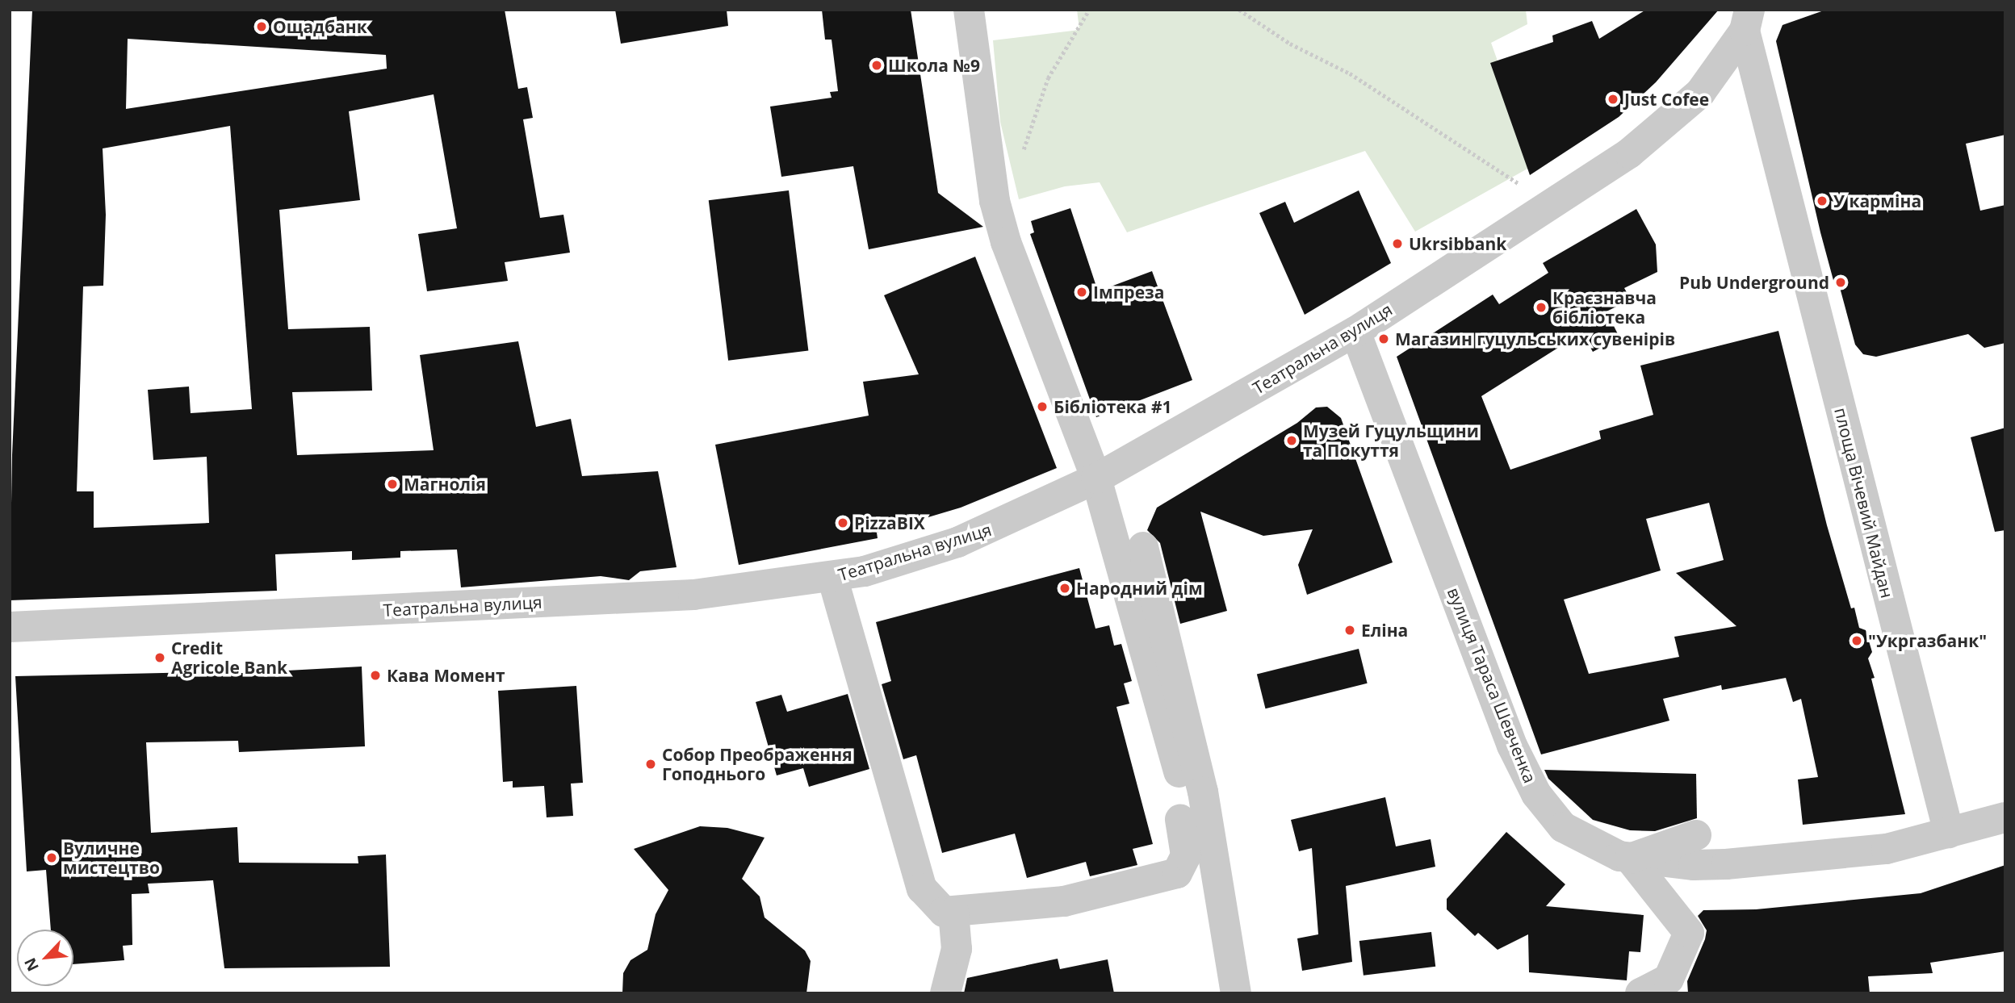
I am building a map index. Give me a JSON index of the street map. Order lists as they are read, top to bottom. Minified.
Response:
{"streets":{"street":["Театральна вулиця","площа Вічевий Майдан","вулиця Тараса Шевченка"]},"crossings":[["Театральна вулиця","площа Вічевий Майдан"],["Театральна вулиця","вулиця Тараса Шевченка"],["площа Вічевий Майдан","вулиця Тараса Шевченка"]],"places":["Ощадбанк","Школа №9","Just Cofee","У карміна","Ukrsibbank","Pub Underground","Імпреза","Краєзнавча бібліотека","Магазин гуцульських сувенірів","Бібліотека #1","Музей Гуцульщини та Покуття","Магнолія","PizzaBIX","Народний дім","Еліна","\"Укргазбанк\"","Credit Agricole Bank","Кава Момент","Собор Преображення Гоподнього","Вуличне мистецтво"],"north":"bottom left"}
